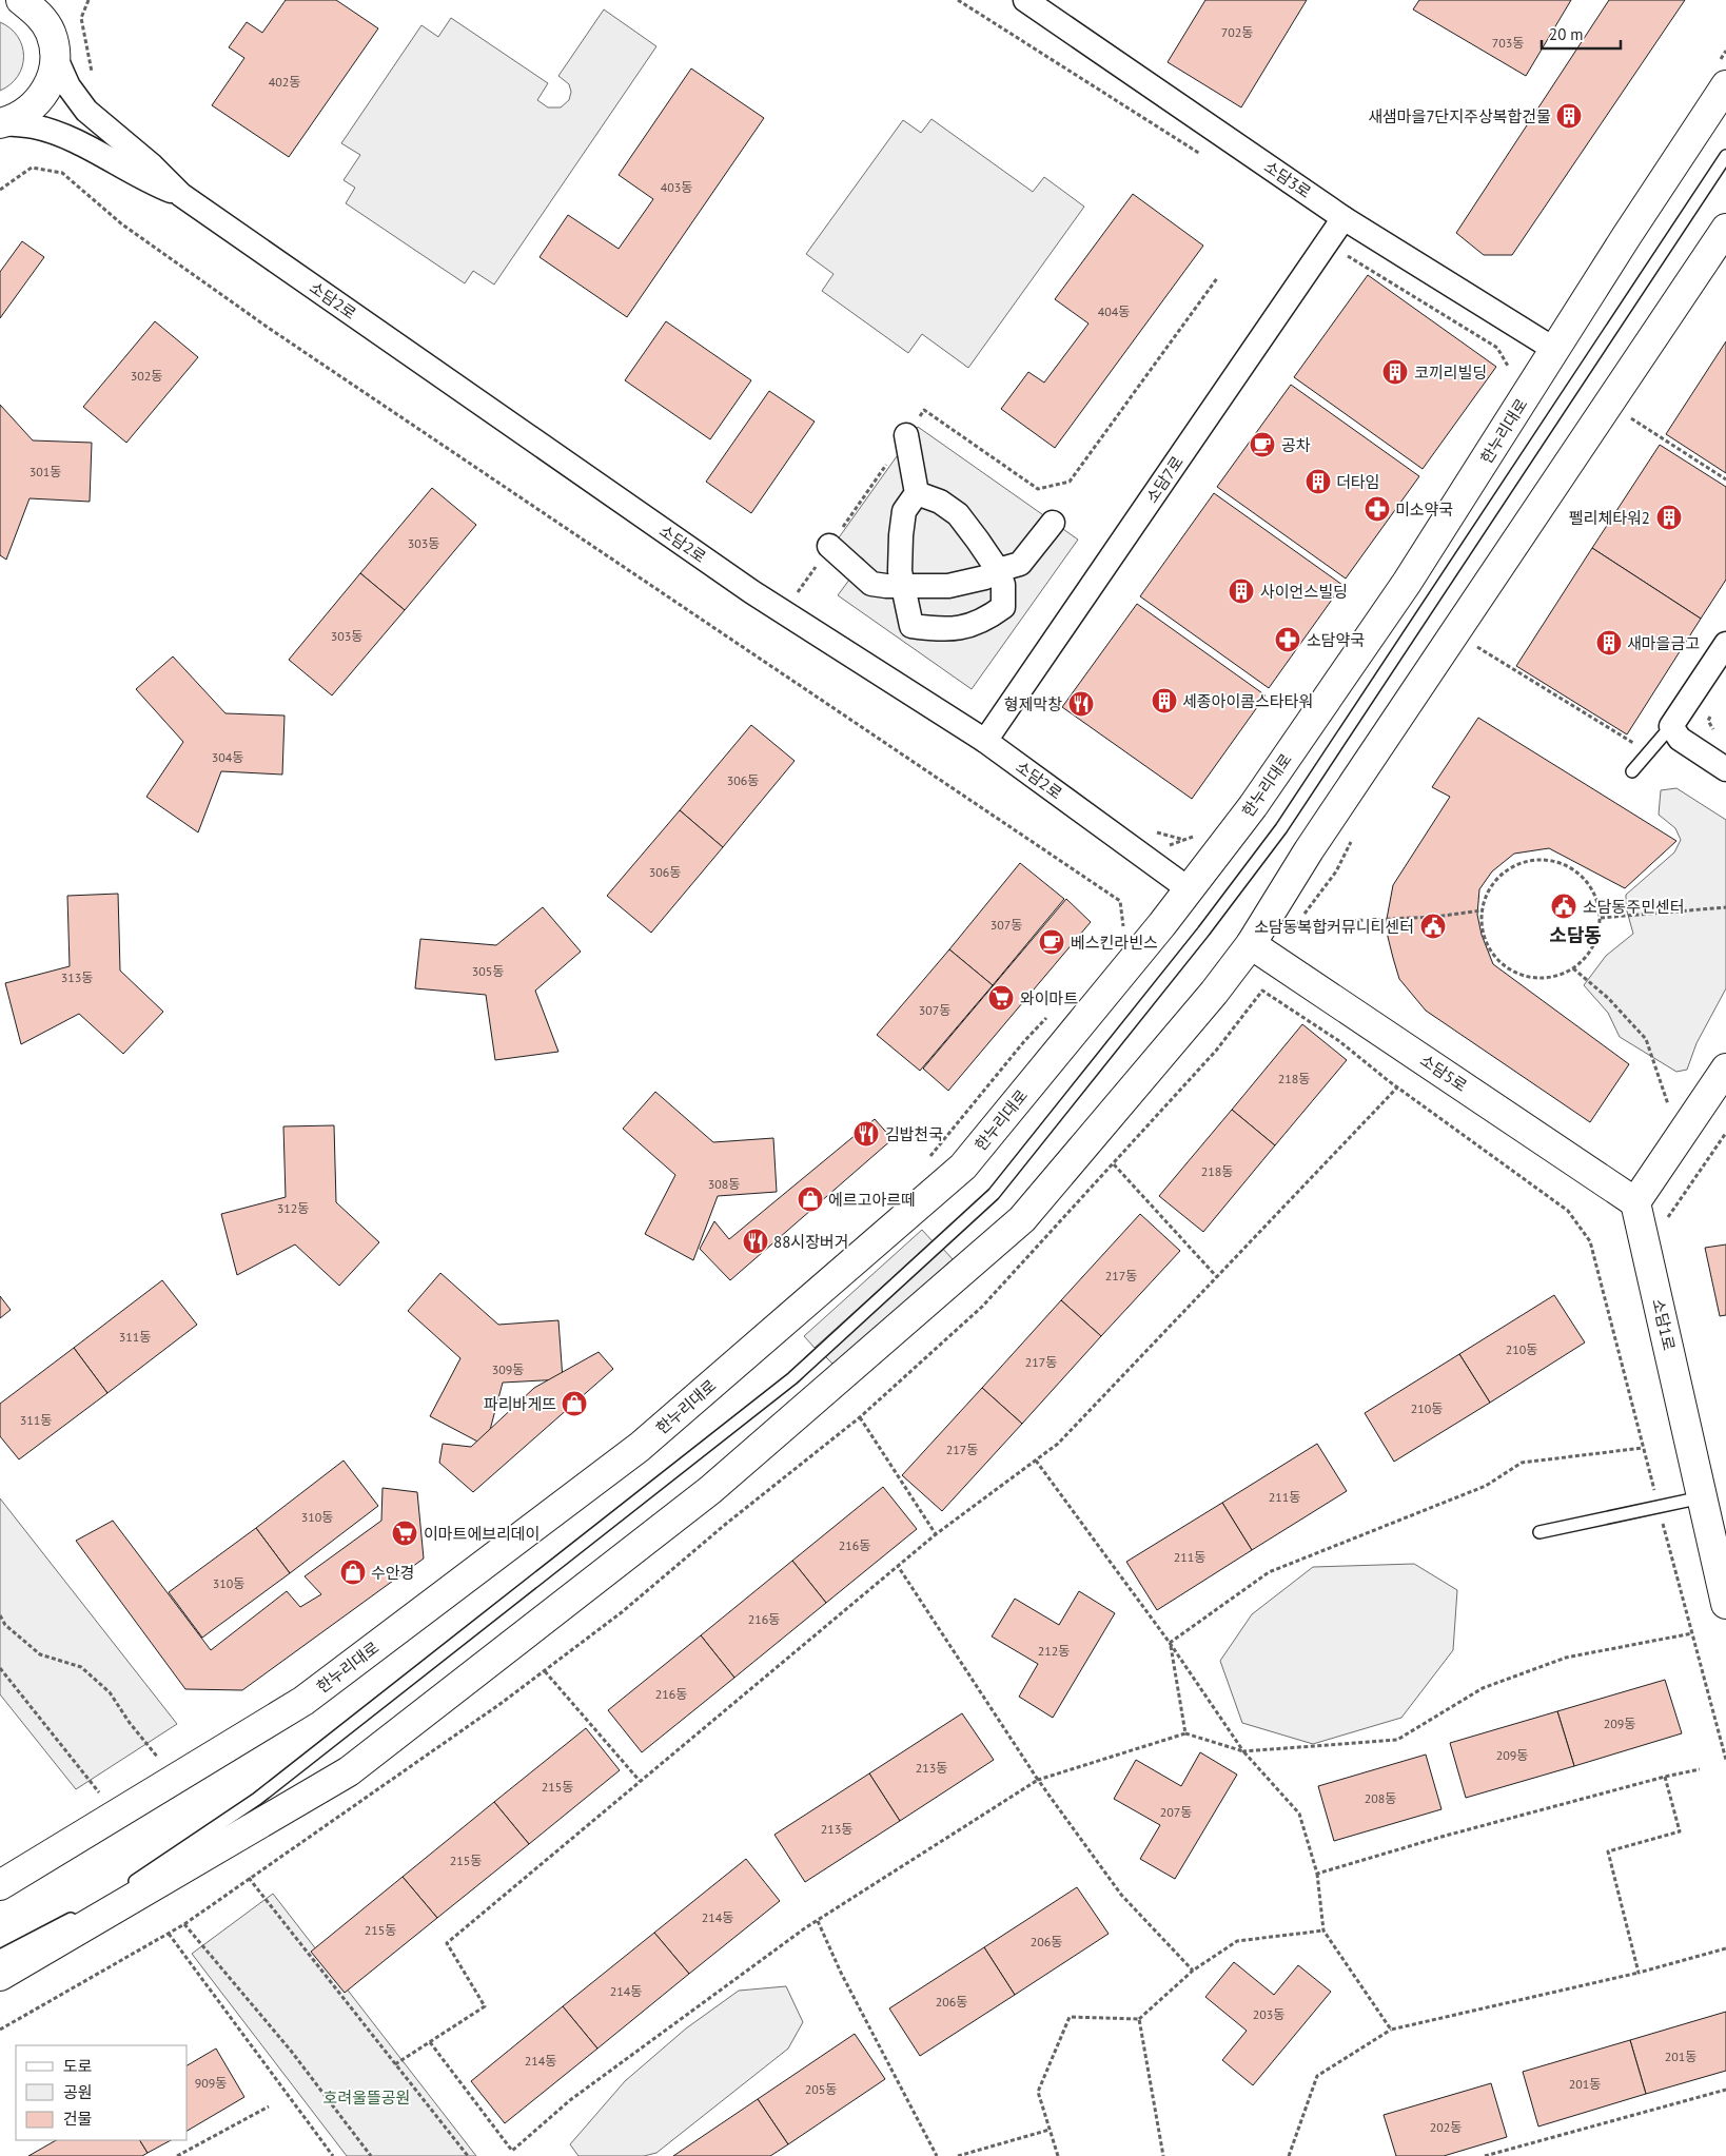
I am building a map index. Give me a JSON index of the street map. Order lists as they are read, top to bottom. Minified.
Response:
{"streets":{"street":["소담3로","소담2로","한누리대로","소담7로","소담5로","소담1로"]},"crossings":[["소담3로","한누리대로"],["소담3로","소담7로"],["소담2로","한누리대로"],["소담2로","소담7로"],["소담5로","소담1로"]],"districts":["소담동"],"parks":["호려울뜰공원"],"places":{"building":["새샘마을7단지주상복합건물","코끼리빌딩","더타임","펠리체타워2","사이언스빌딩","새마을금고","세종아이콤스타타워"],"cafe":["공차","베스킨라빈스"],"pharmacy":["미소약국","소담약국"],"restaurant":["형제막창","김밥천국","88시장버거"],"public building":["소담동주민센터","소담동복합커뮤니티센터"],"supermarket":["와이마트","이마트에브리데이"],"shop":["에르고아르떼","파리바게뜨","수안경"]},"house_numbers":["702동","703동","402동","403동","404동","302동","301동","303동","303동","304동","306동","306동","307동","305동","313동","307동","218동","218동","308동","312동","217동","311동","210동","217동","309동","210동","311동","217동","211동","310동","216동","211동","310동","216동","212동","216동","209동","209동","213동","215동","208동","207동","213동","215동","214동","215동","206동","214동","206동","203동","201동","214동","909동","201동","205동","202동"],"legend":["도로","공원","건물"],"scale_bar":"20 m"}
